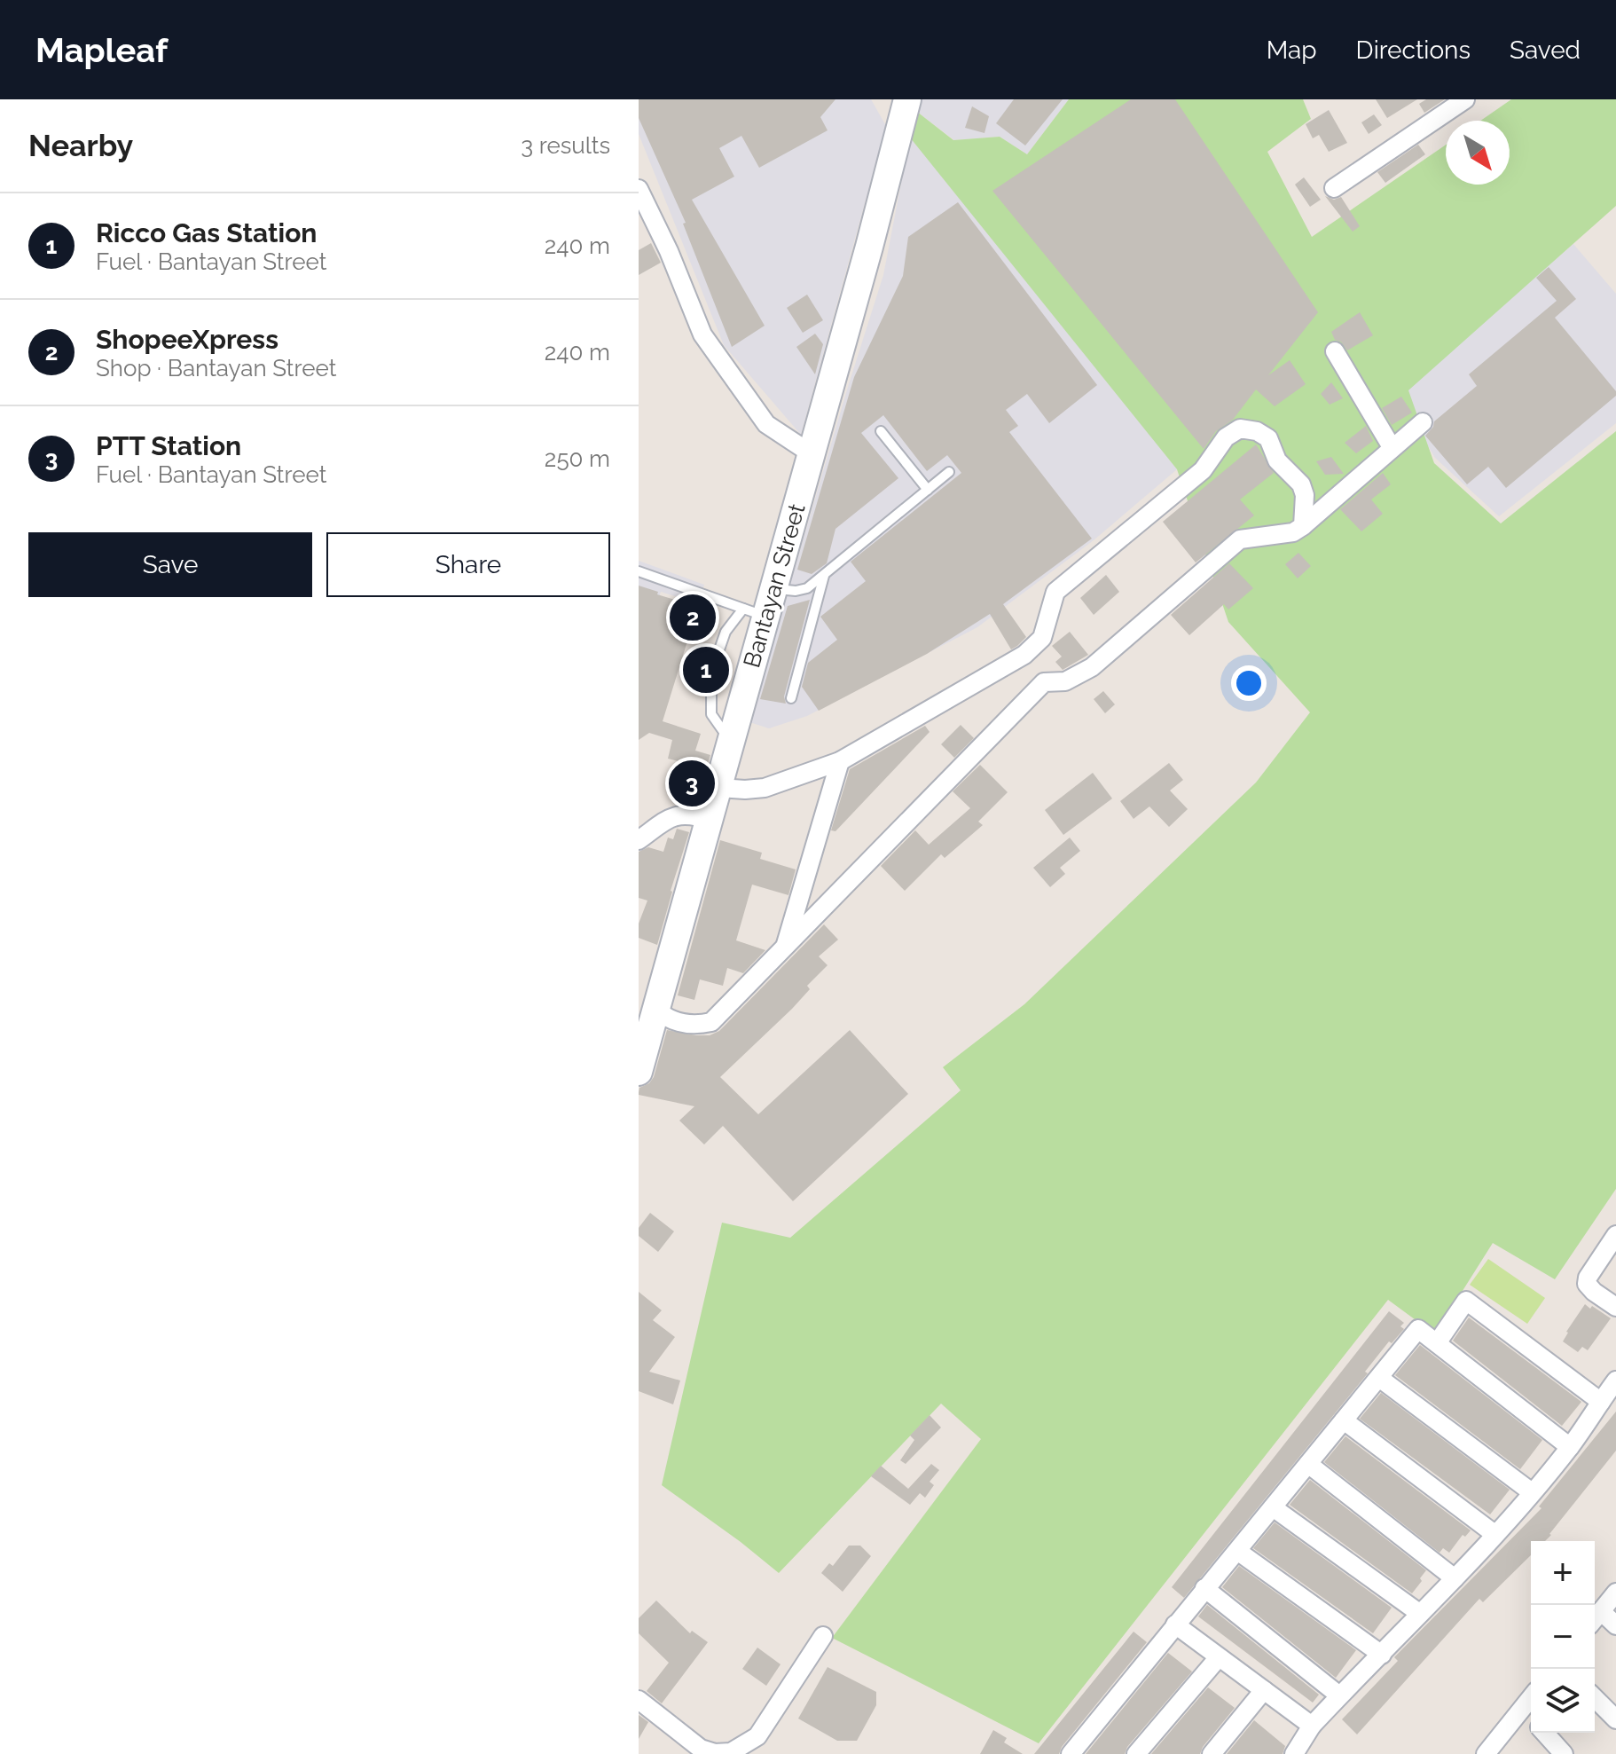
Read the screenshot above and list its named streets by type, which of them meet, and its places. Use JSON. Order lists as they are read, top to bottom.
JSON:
{
  "streets": {
    "main road": ["Bantayan Street"]
  },
  "north": "bottom right",
  "page": {
    "header": "Mapleaf",
    "nav": ["Map", "Directions", "Saved"],
    "heading": ["Nearby", "3 results"],
    "list": [
      {
        "mark": "1",
        "name": "Ricco Gas Station",
        "note": "Fuel · Bantayan Street",
        "value": "240 m"
      },
      {
        "mark": "2",
        "name": "ShopeeXpress",
        "note": "Shop · Bantayan Street",
        "value": "240 m"
      },
      {
        "mark": "3",
        "name": "PTT Station",
        "note": "Fuel · Bantayan Street",
        "value": "250 m"
      }
    ],
    "buttons": ["Save", "Share"],
    "pins": ["2", "1", "3"],
    "map_buttons": ["+", "−"]
  }
}
